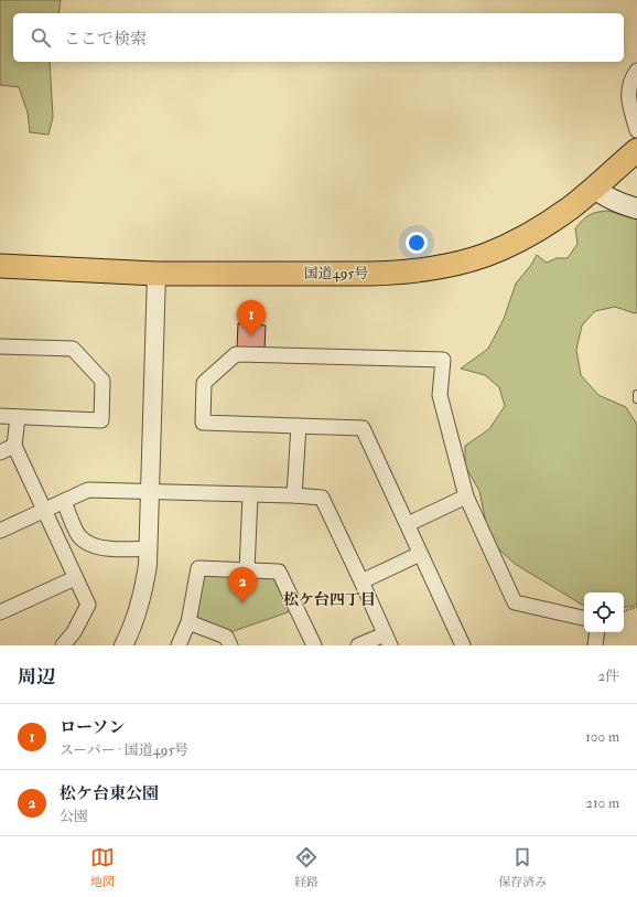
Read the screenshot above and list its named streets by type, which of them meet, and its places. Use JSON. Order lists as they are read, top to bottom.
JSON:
{
  "streets": {
    "highway": ["国道495号"]
  },
  "districts": ["松ケ台四丁目"],
  "page": {
    "search": "ここで検索",
    "pins": ["1", "2"],
    "heading": ["周辺", "2件"],
    "list": [
      {
        "mark": "1",
        "name": "ローソン",
        "note": "スーパー · 国道495号",
        "value": "100 m"
      },
      {
        "mark": "2",
        "name": "松ケ台東公園",
        "note": "公園",
        "value": "210 m"
      }
    ],
    "nav": ["地図", "経路", "保存済み"]
  }
}
